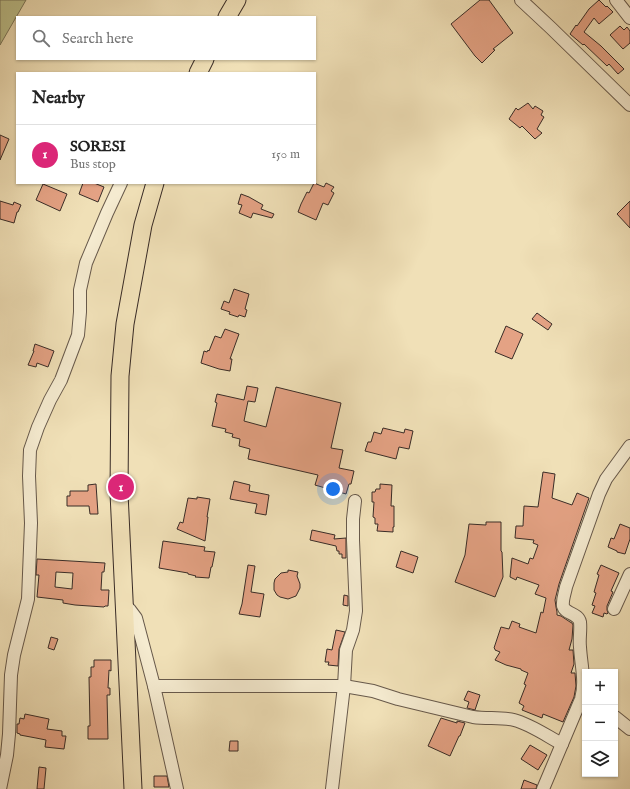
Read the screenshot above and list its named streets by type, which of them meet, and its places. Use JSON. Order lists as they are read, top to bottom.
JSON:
{
  "page": {
    "search": "Search here",
    "heading": "Nearby",
    "list": [
      {
        "mark": "1",
        "name": "SORESI",
        "note": "Bus stop",
        "value": "150 m"
      }
    ],
    "pins": "1",
    "map_buttons": ["+", "−"]
  }
}
